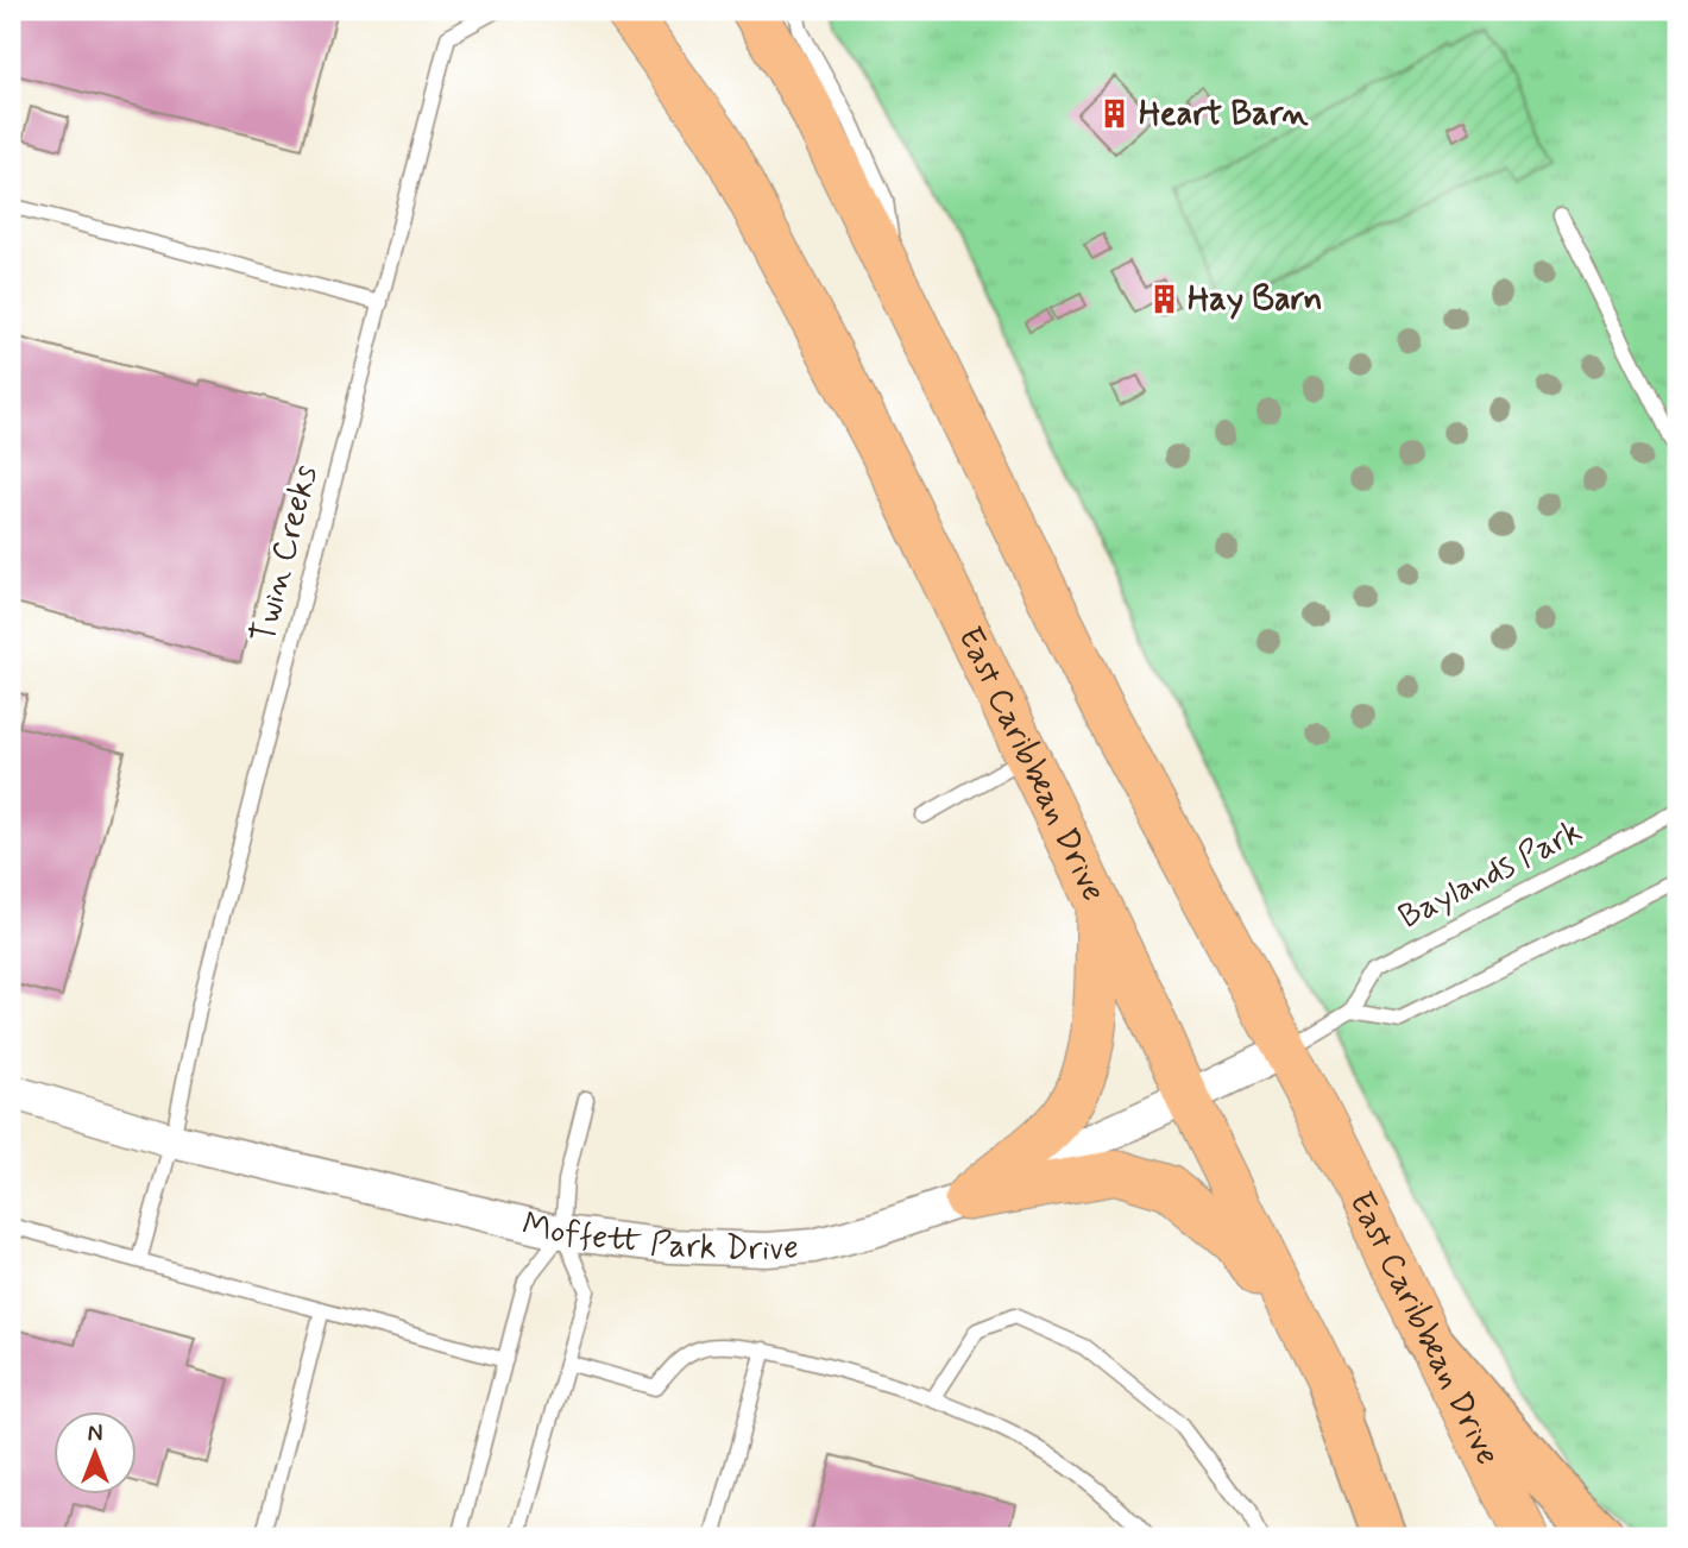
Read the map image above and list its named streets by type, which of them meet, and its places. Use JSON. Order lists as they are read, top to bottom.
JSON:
{
  "streets": {
    "main road": ["East Caribbean Drive"],
    "street": ["Moffett Park Drive"],
    "lane": ["Twin Creeks", "Baylands Park"]
  },
  "crossings": [
    ["Twin Creeks", "Moffett Park Drive"],
    ["East Caribbean Drive", "Baylands Park"],
    ["East Caribbean Drive", "Moffett Park Drive"],
    ["Baylands Park", "Moffett Park Drive"]
  ],
  "places": {
    "building": ["Heart Barn", "Hay Barn"]
  },
  "north": "top"
}
